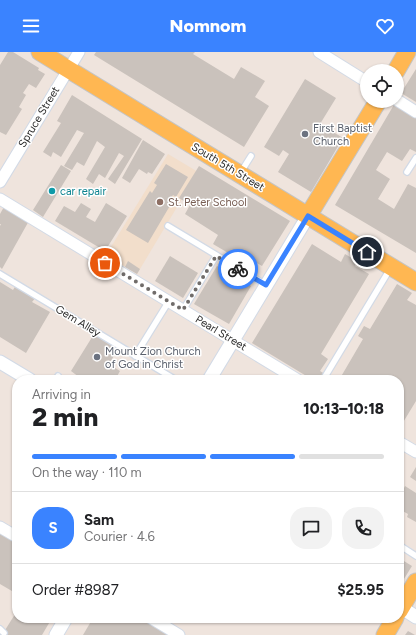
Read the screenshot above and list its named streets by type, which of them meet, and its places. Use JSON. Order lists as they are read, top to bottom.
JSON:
{
  "streets": {
    "main road": ["South 5th Street"],
    "street": ["Spruce Street", "Pearl Street"],
    "lane": ["Gem Alley"]
  },
  "crossings": [
    ["Spruce Street", "South 5th Street"]
  ],
  "places": [
    "First Baptist Church",
    "car repair",
    "St. Peter School",
    "Mount Zion Church of God in Christ"
  ],
  "page": {
    "header": "Nomnom",
    "heading": ["2 min", "Arriving in", "10:13–10:18"],
    "panel": [
      "Sam",
      "Courier · 4.6",
      "Order #8987",
      "$25.95"
    ],
    "bar": "On the way · 110 m",
    "round": "S"
  }
}
